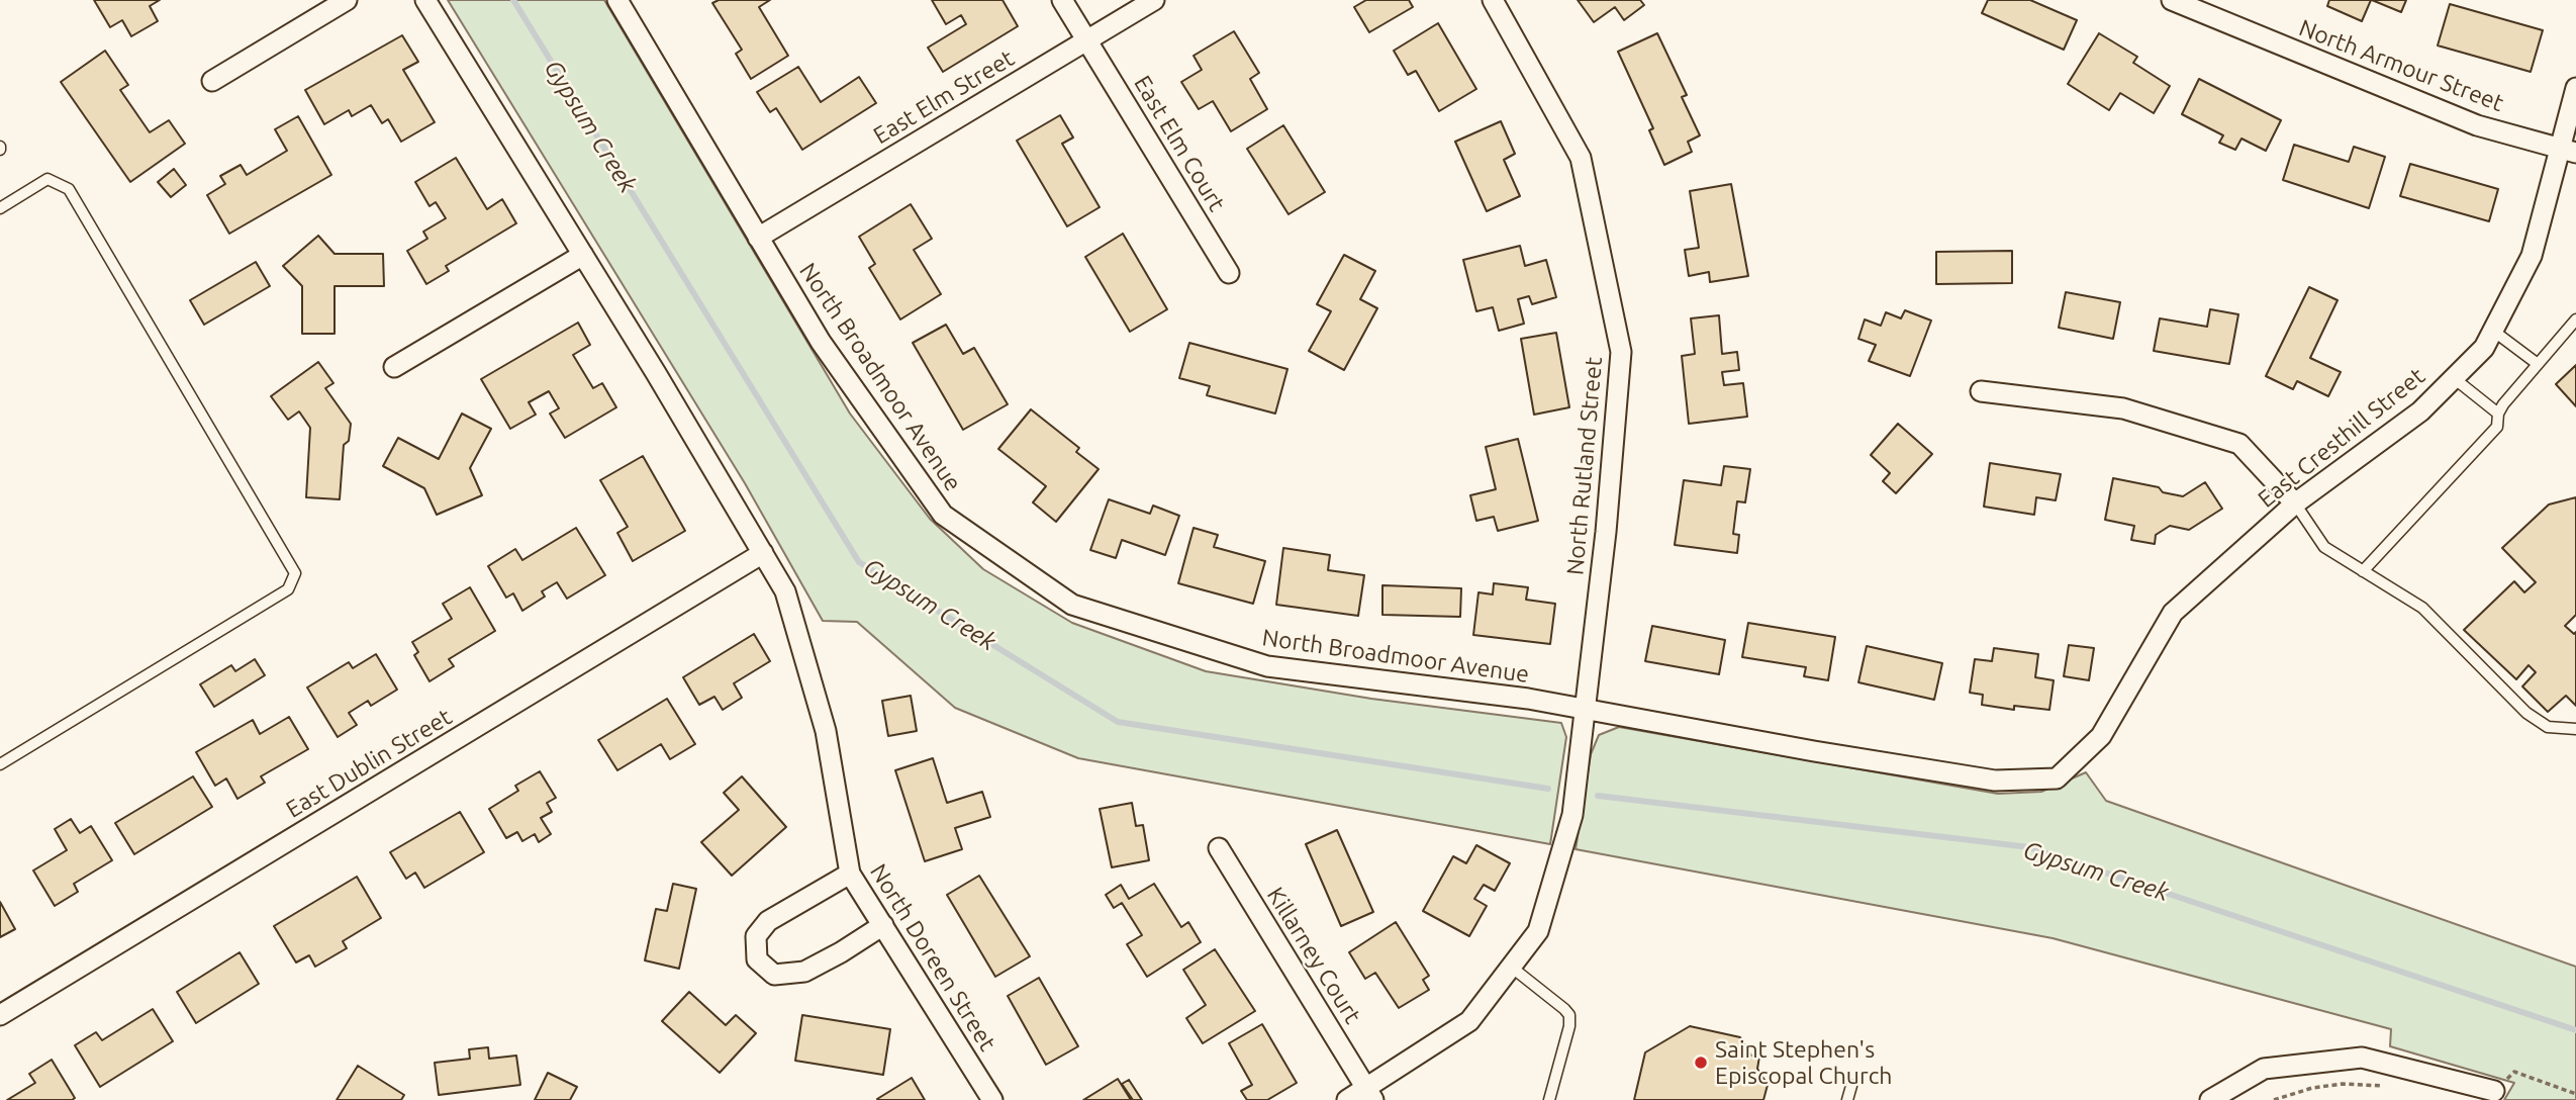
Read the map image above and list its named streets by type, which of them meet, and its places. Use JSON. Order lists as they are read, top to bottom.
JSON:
{
  "streets": {
    "street": [
      "North Armour Street",
      "East Elm Street",
      "East Elm Court",
      "North Broadmoor Avenue",
      "East Cresthill Street",
      "North Rutland Street",
      "East Dublin Street",
      "Killarney Court",
      "North Doreen Street"
    ]
  },
  "crossings": [
    ["North Armour Street", "East Cresthill Street"],
    ["East Elm Street", "East Elm Court"],
    ["East Elm Street", "North Broadmoor Avenue"],
    ["North Broadmoor Avenue", "East Cresthill Street"],
    ["North Broadmoor Avenue", "North Rutland Street"],
    ["North Rutland Street", "Killarney Court"],
    ["East Dublin Street", "North Doreen Street"]
  ],
  "water": ["Gypsum Creek"],
  "places": ["Saint Stephen's Episcopal Church"]
}
